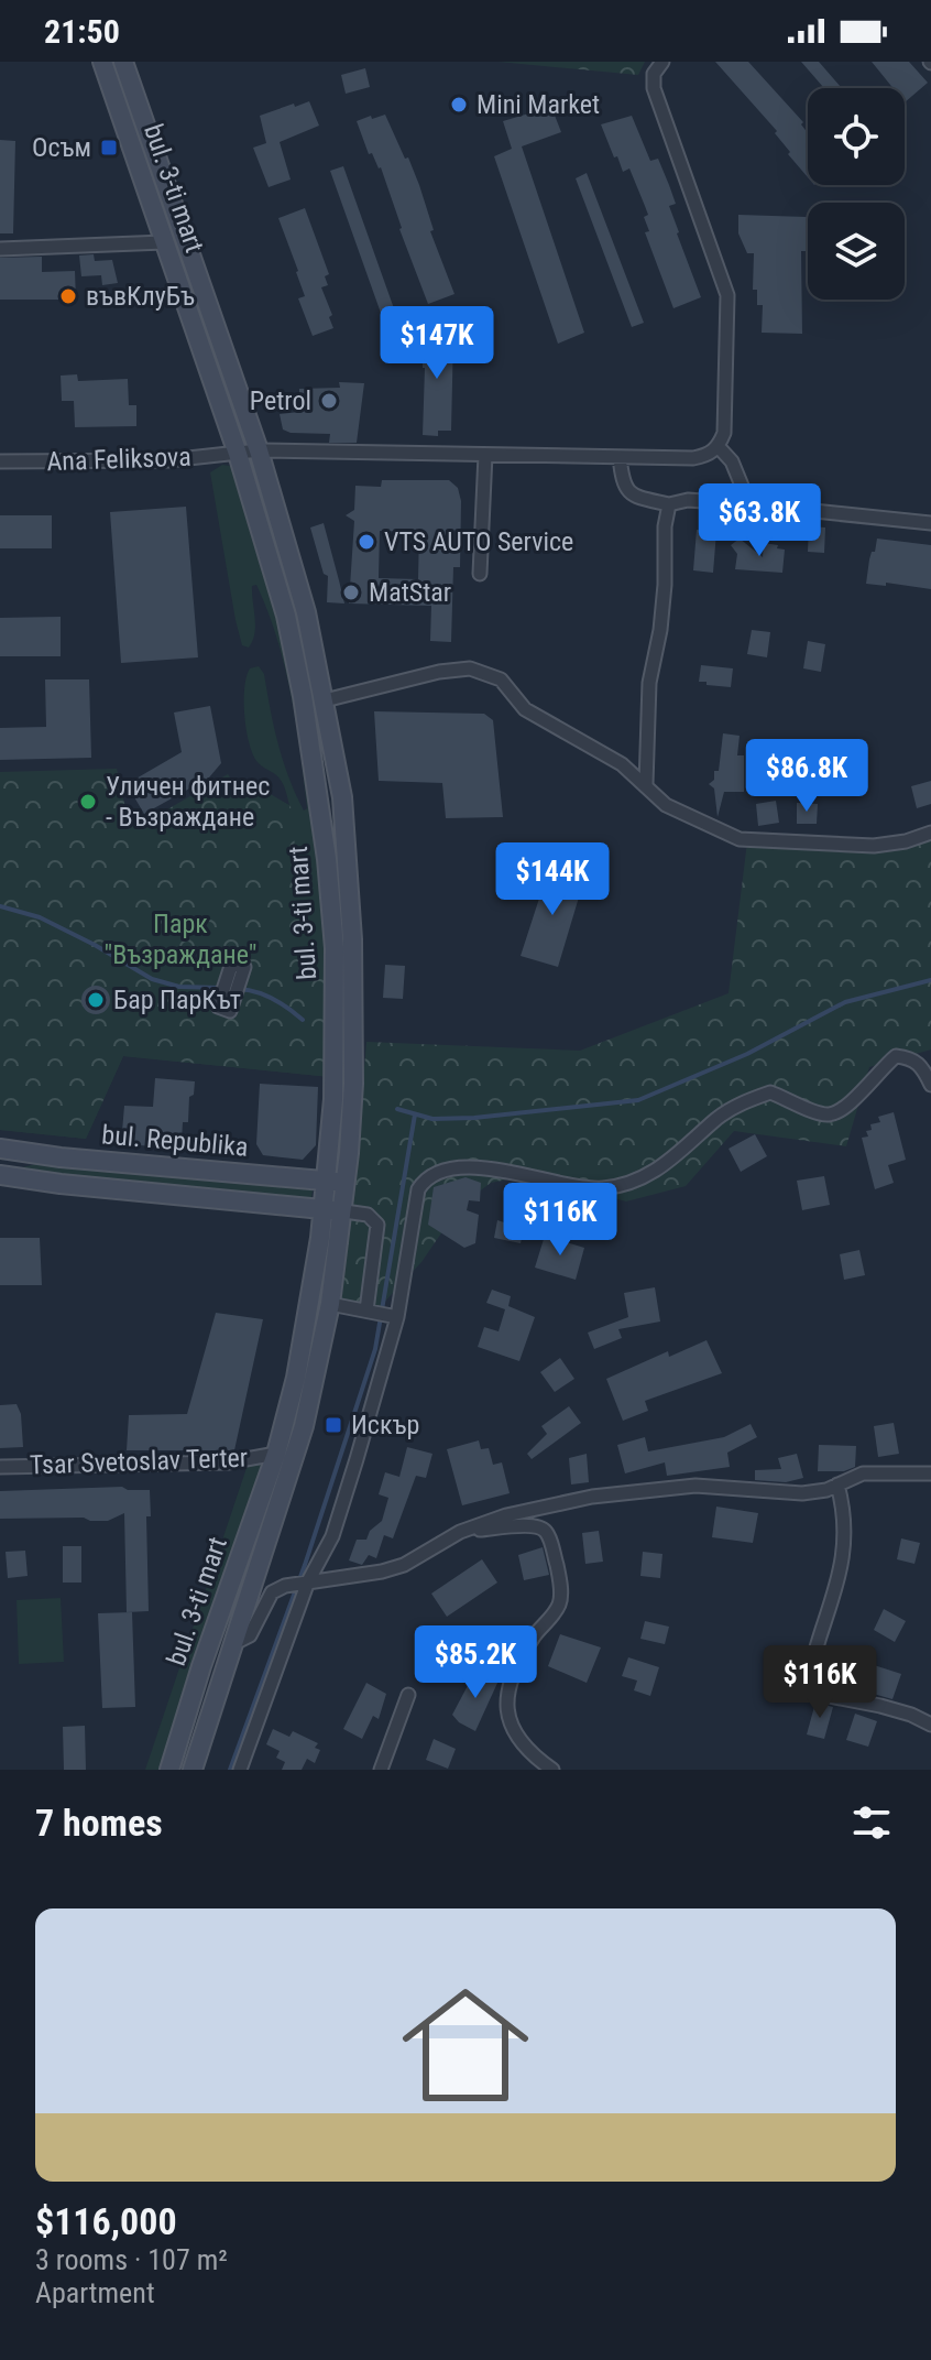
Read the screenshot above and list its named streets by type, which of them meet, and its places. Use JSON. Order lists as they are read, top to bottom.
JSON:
{
  "streets": {
    "street": [
      "bul. 3-ti mart",
      "Ana Feliksova",
      "bul. Republika",
      "Tsar Svetoslav Terter"
    ]
  },
  "crossings": [
    ["bul. 3-ti mart", "Ana Feliksova"],
    ["bul. 3-ti mart", "bul. Republika"],
    ["bul. 3-ti mart", "Tsar Svetoslav Terter"]
  ],
  "parks": ["Парк \"Възраждане\""],
  "places": {
    "other": [
      "Mini Market",
      "въвКлуБъ",
      "Petrol",
      "VTS AUTO Service",
      "MatStar",
      "Уличен фитнес - Възраждане",
      "Бар ПарКът"
    ],
    "transit": ["Осъм", "Искър"]
  },
  "page": {
    "status": "21:50",
    "price": [
      "$147K",
      "$63.8K",
      "$86.8K",
      "$144K",
      "$116K",
      "$85.2K",
      "$116K"
    ],
    "heading": "7 homes",
    "list": [
      {
        "name": "$116,000",
        "note": "3 rooms · 107 m² · Apartment"
      }
    ]
  }
}
